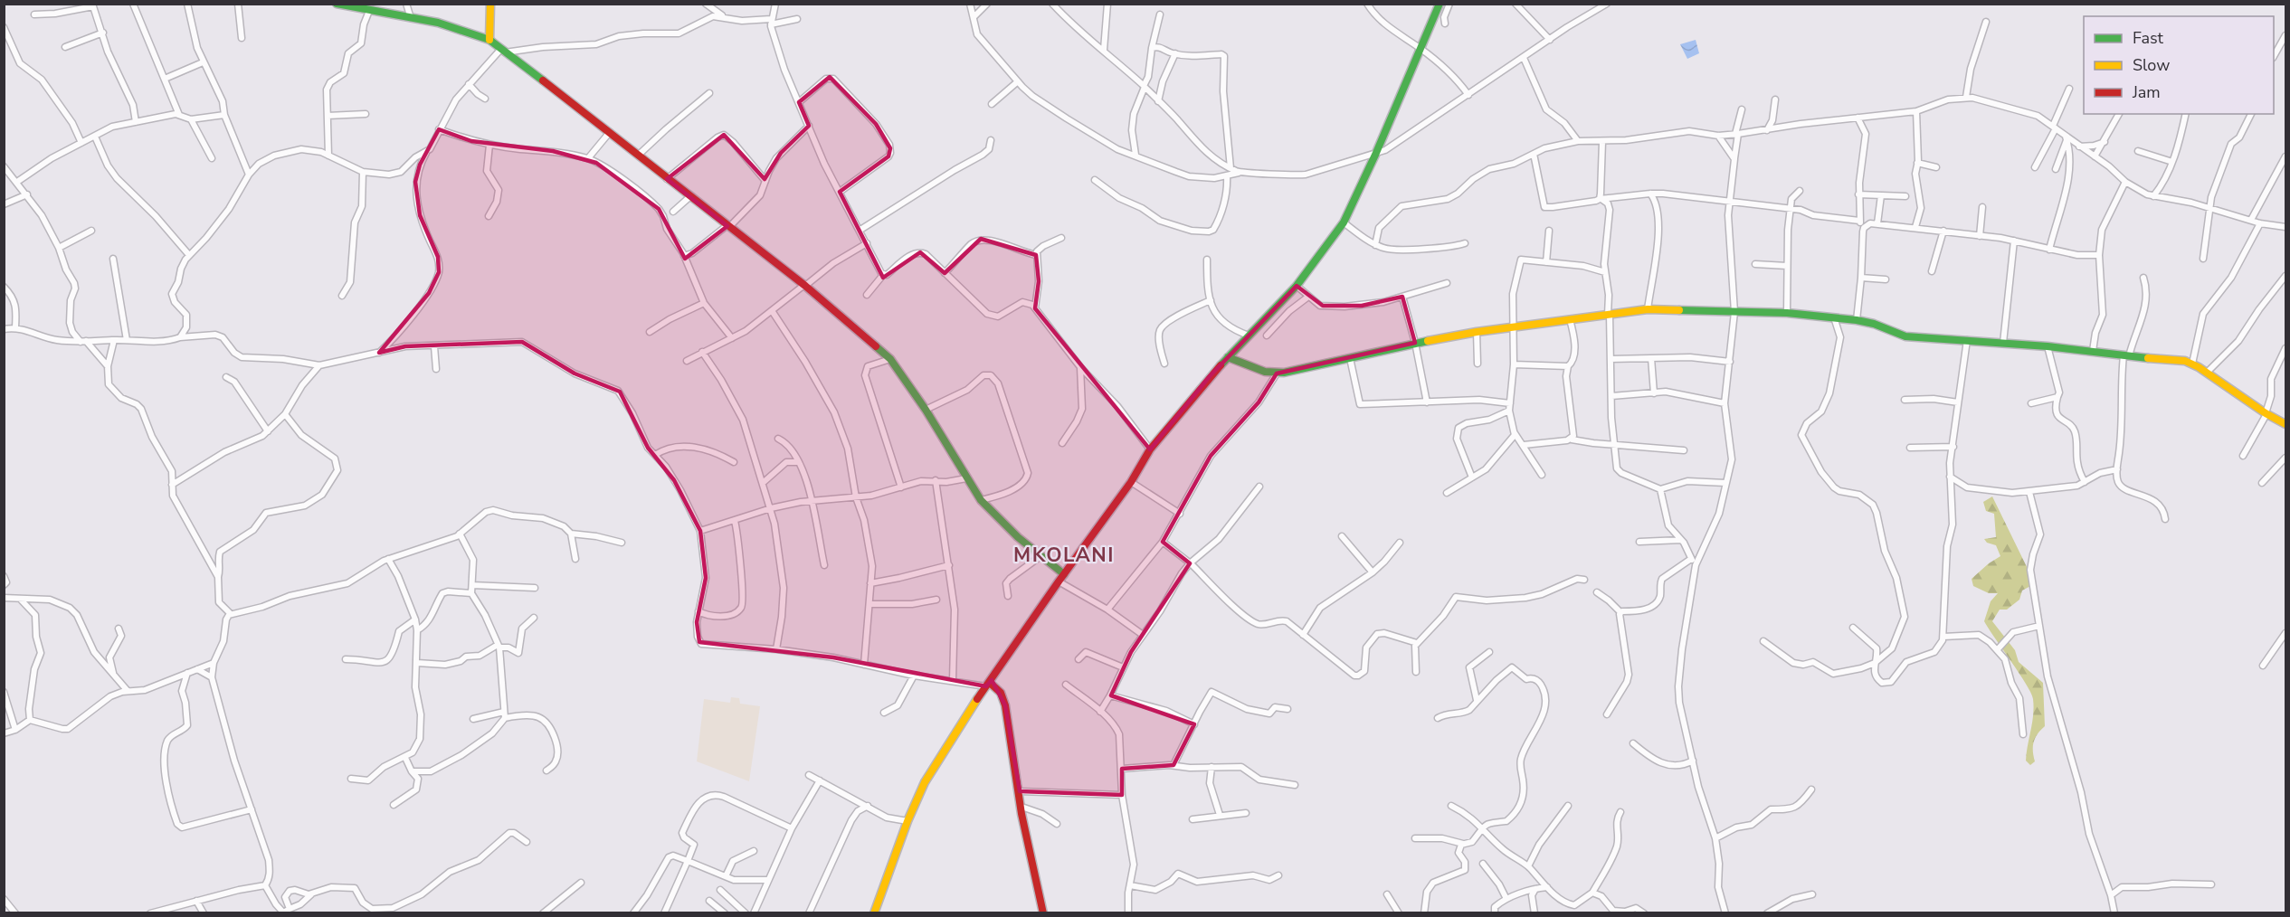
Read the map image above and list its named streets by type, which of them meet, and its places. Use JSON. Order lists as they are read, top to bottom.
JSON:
{
  "districts": ["MKOLANI"],
  "legend": ["Fast", "Slow", "Jam"]
}
